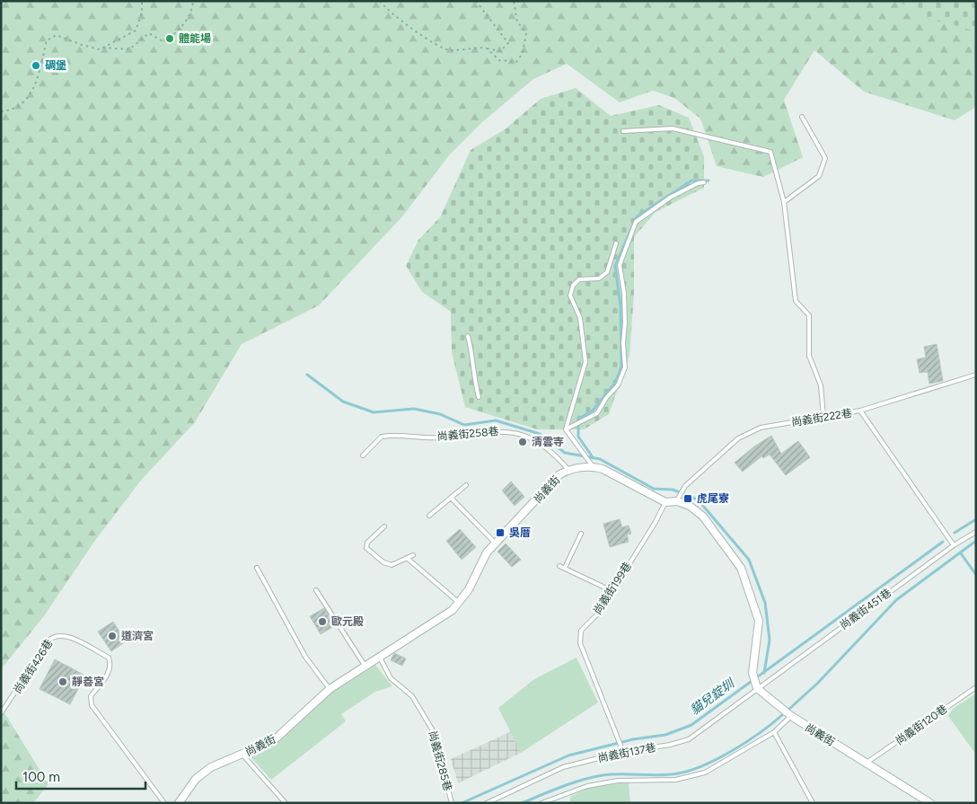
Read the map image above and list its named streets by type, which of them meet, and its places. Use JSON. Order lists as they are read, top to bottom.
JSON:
{
  "streets": {
    "street": ["尚義街"],
    "lane": [
      "尚義街222巷",
      "尚義街258巷",
      "尚義街199巷",
      "尚義街451巷",
      "尚義街426巷",
      "尚義街120巷",
      "尚義街137巷",
      "尚義街285巷"
    ]
  },
  "crossings": [
    ["尚義街258巷", "尚義街"],
    ["尚義街", "尚義街451巷"],
    ["尚義街", "尚義街120巷"],
    ["尚義街", "尚義街137巷"],
    ["尚義街", "尚義街285巷"],
    ["尚義街199巷", "尚義街137巷"],
    ["尚義街451巷", "尚義街137巷"]
  ],
  "water": ["貓兒錠圳"],
  "places": {
    "other": [
      "體能場",
      "碉堡",
      "清雲寺",
      "歐元殿",
      "道濟宮",
      "靜善宮"
    ],
    "transit": ["虎尾寮", "吳厝"]
  },
  "scale_bar": "100 m"
}
